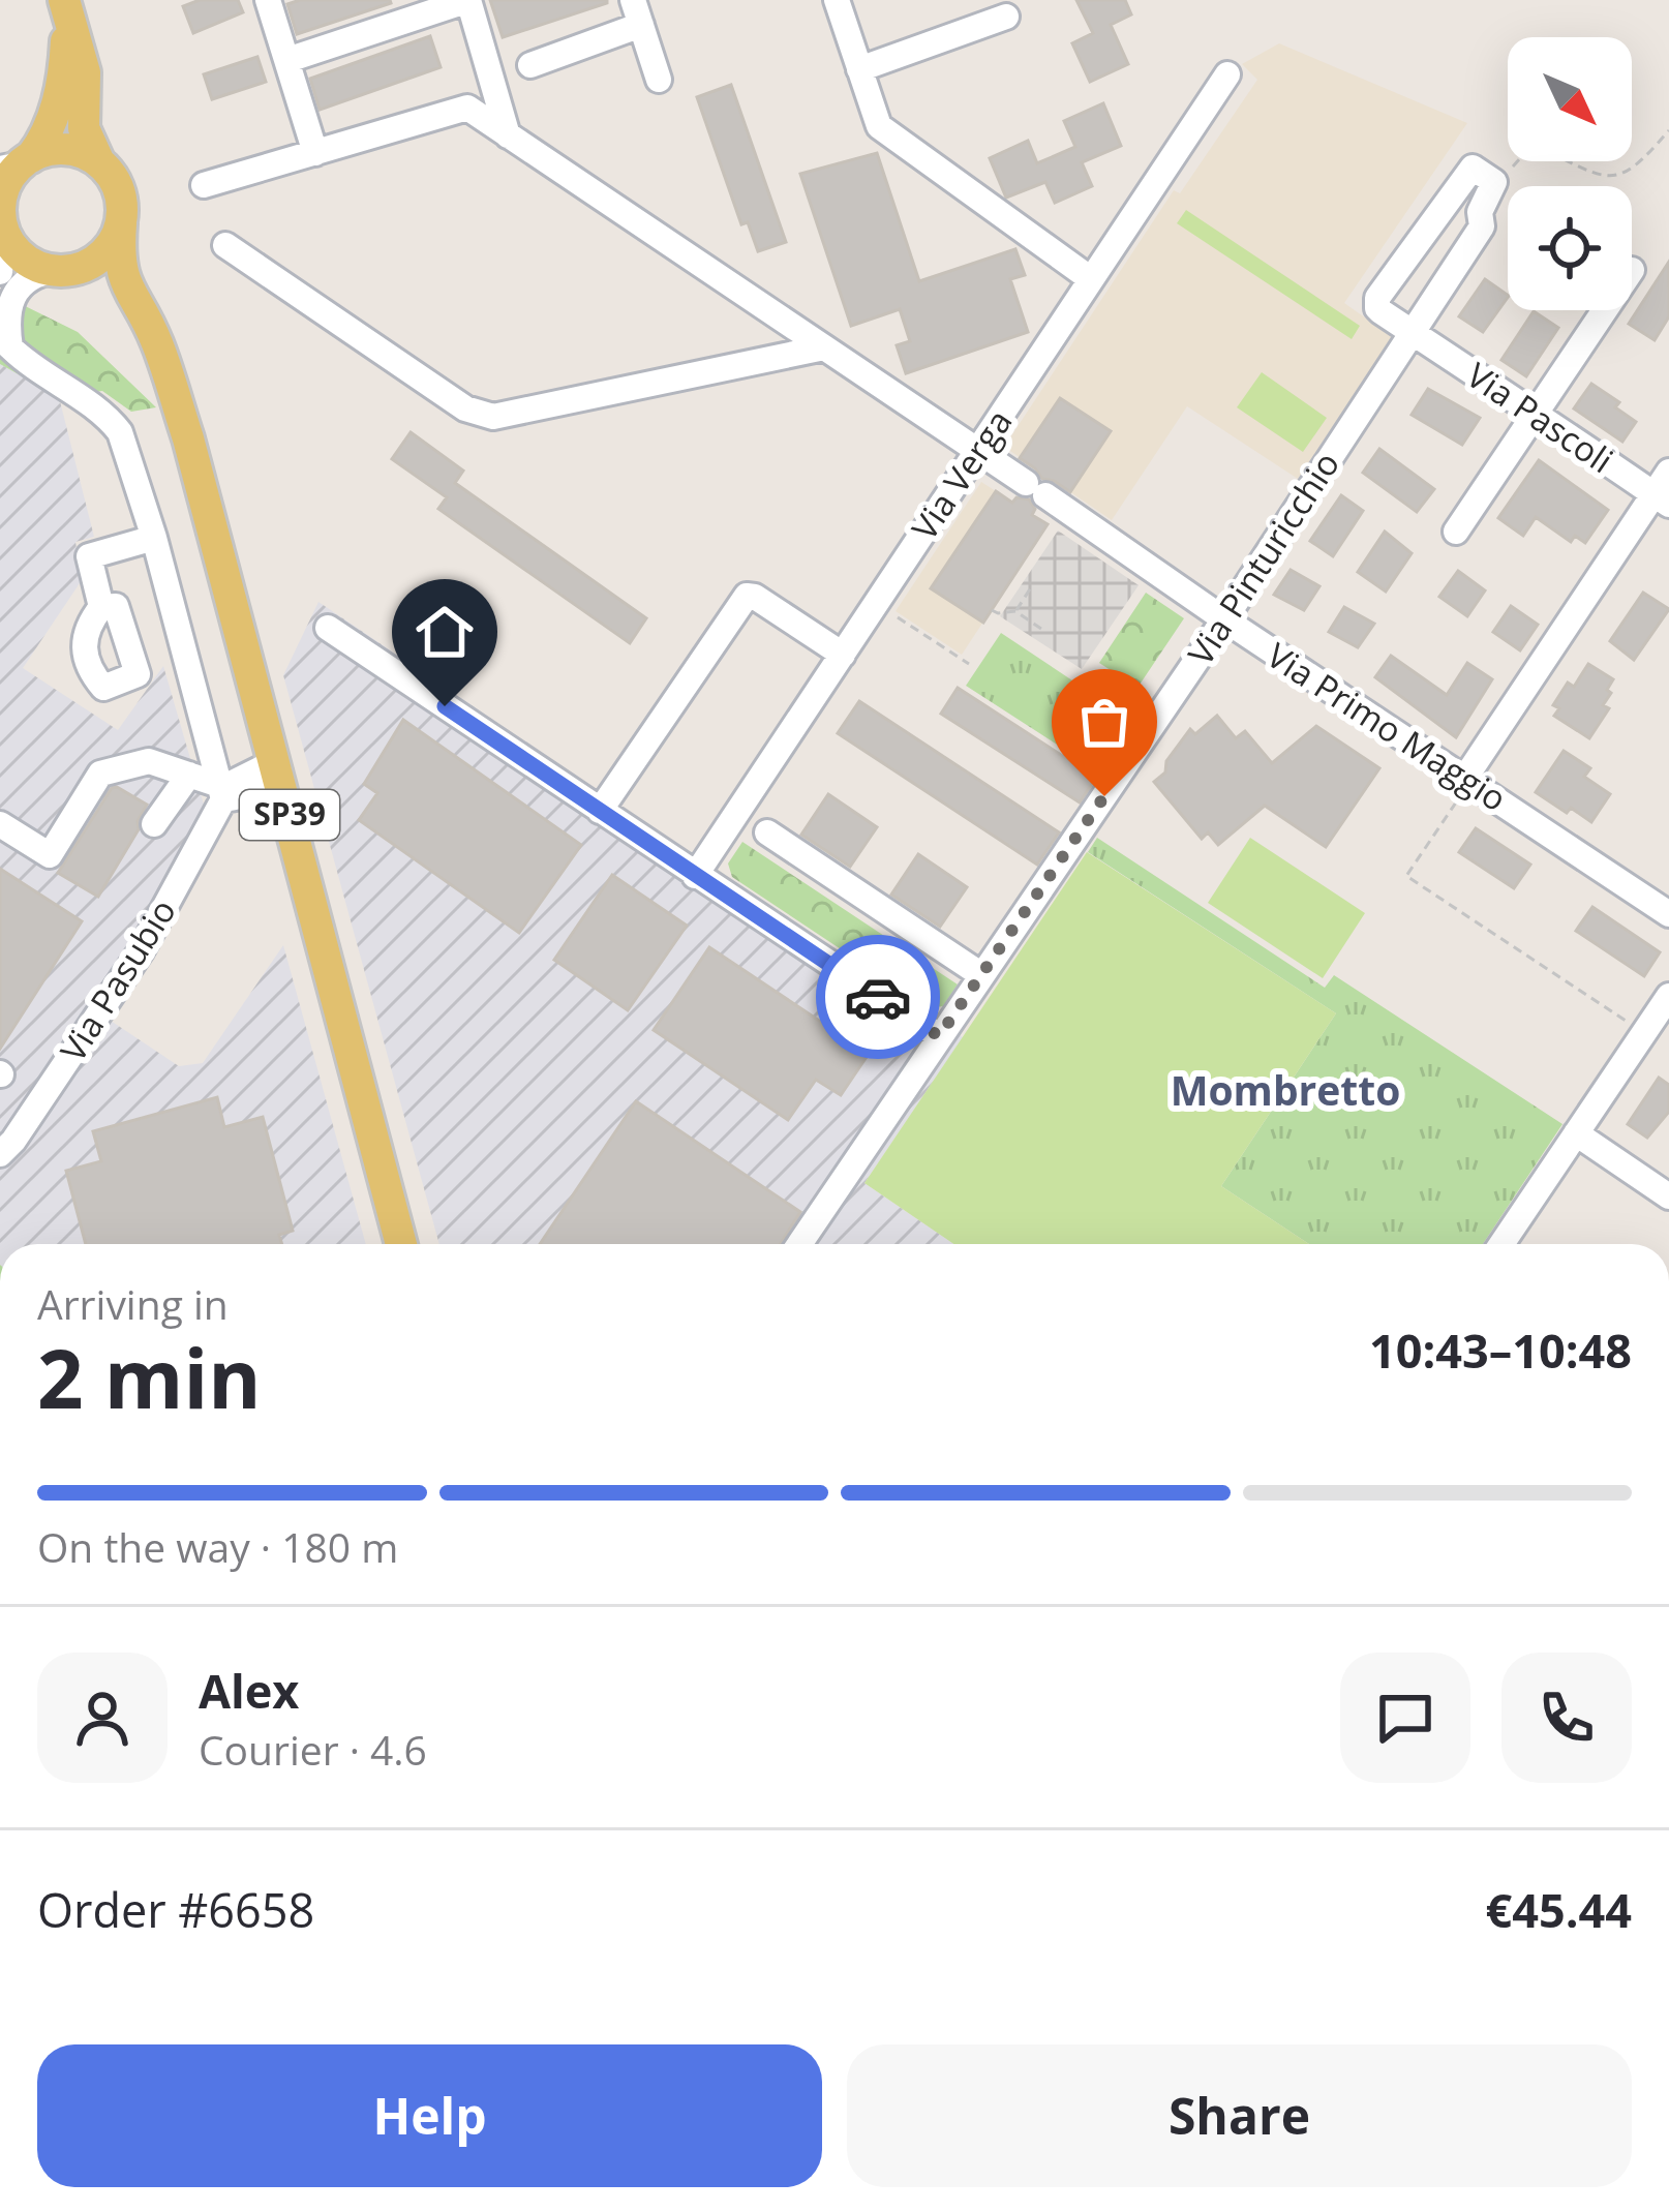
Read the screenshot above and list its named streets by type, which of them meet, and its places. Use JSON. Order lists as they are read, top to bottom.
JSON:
{
  "streets": {
    "main road": ["SP39"],
    "street": [
      "Via Pascoli",
      "Via Verga",
      "Via Pinturicchio",
      "Via Primo Maggio",
      "Via Pasubio"
    ]
  },
  "crossings": [
    ["Via Pascoli", "Via Pinturicchio"],
    ["Via Verga", "Via Primo Maggio"],
    ["Via Pinturicchio", "Via Primo Maggio"]
  ],
  "districts": ["Mombretto"],
  "north": "bottom right",
  "page": {
    "heading": ["2 min", "Arriving in", "10:43–10:48"],
    "panel": [
      "Alex",
      "Courier · 4.6",
      "Order #6658",
      "€45.44"
    ],
    "bar": "On the way · 180 m",
    "buttons": ["Help", "Share"]
  }
}
